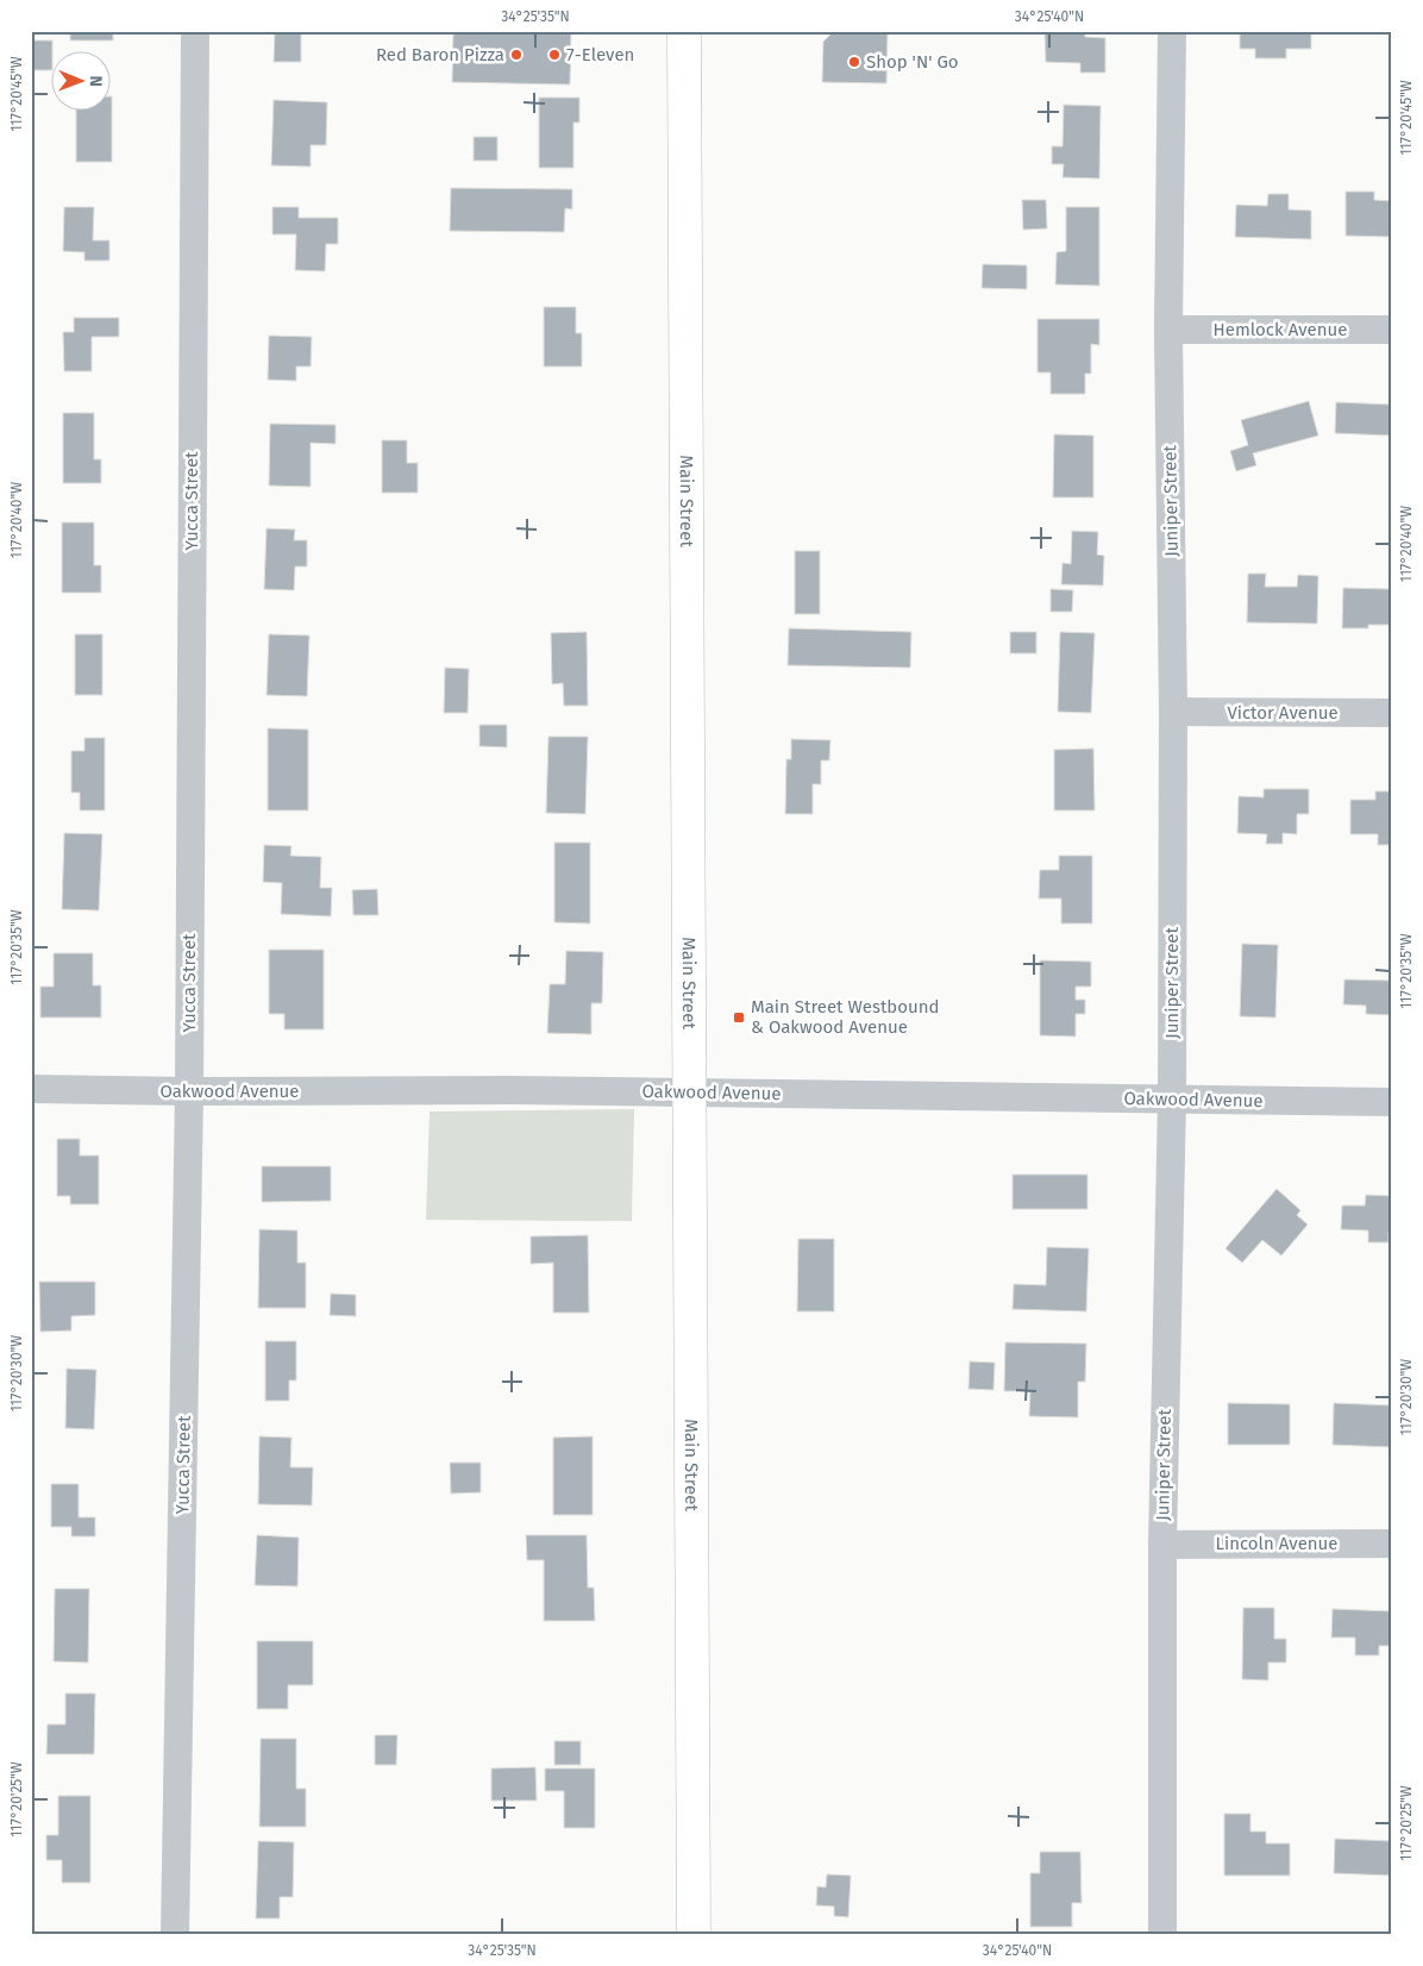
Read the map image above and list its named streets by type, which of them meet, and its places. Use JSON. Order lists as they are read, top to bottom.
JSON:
{
  "streets": {
    "main road": ["Main Street"],
    "street": [
      "Hemlock Avenue",
      "Yucca Street",
      "Juniper Street",
      "Victor Avenue",
      "Oakwood Avenue",
      "Lincoln Avenue"
    ]
  },
  "crossings": [
    ["Hemlock Avenue", "Juniper Street"],
    ["Yucca Street", "Oakwood Avenue"],
    ["Main Street", "Oakwood Avenue"],
    ["Juniper Street", "Victor Avenue"],
    ["Juniper Street", "Oakwood Avenue"],
    ["Juniper Street", "Lincoln Avenue"]
  ],
  "places": {
    "other": ["Red Baron Pizza", "7-Eleven", "Shop 'N' Go"],
    "transit": ["Main Street Westbound & Oakwood Avenue"]
  },
  "north": "right",
  "coordinates": [
    "34°25'35\"N",
    "34°25'40\"N",
    "117°20'45\"W",
    "117°20'40\"W",
    "117°20'35\"W",
    "117°20'30\"W",
    "117°20'25\"W"
  ]
}
